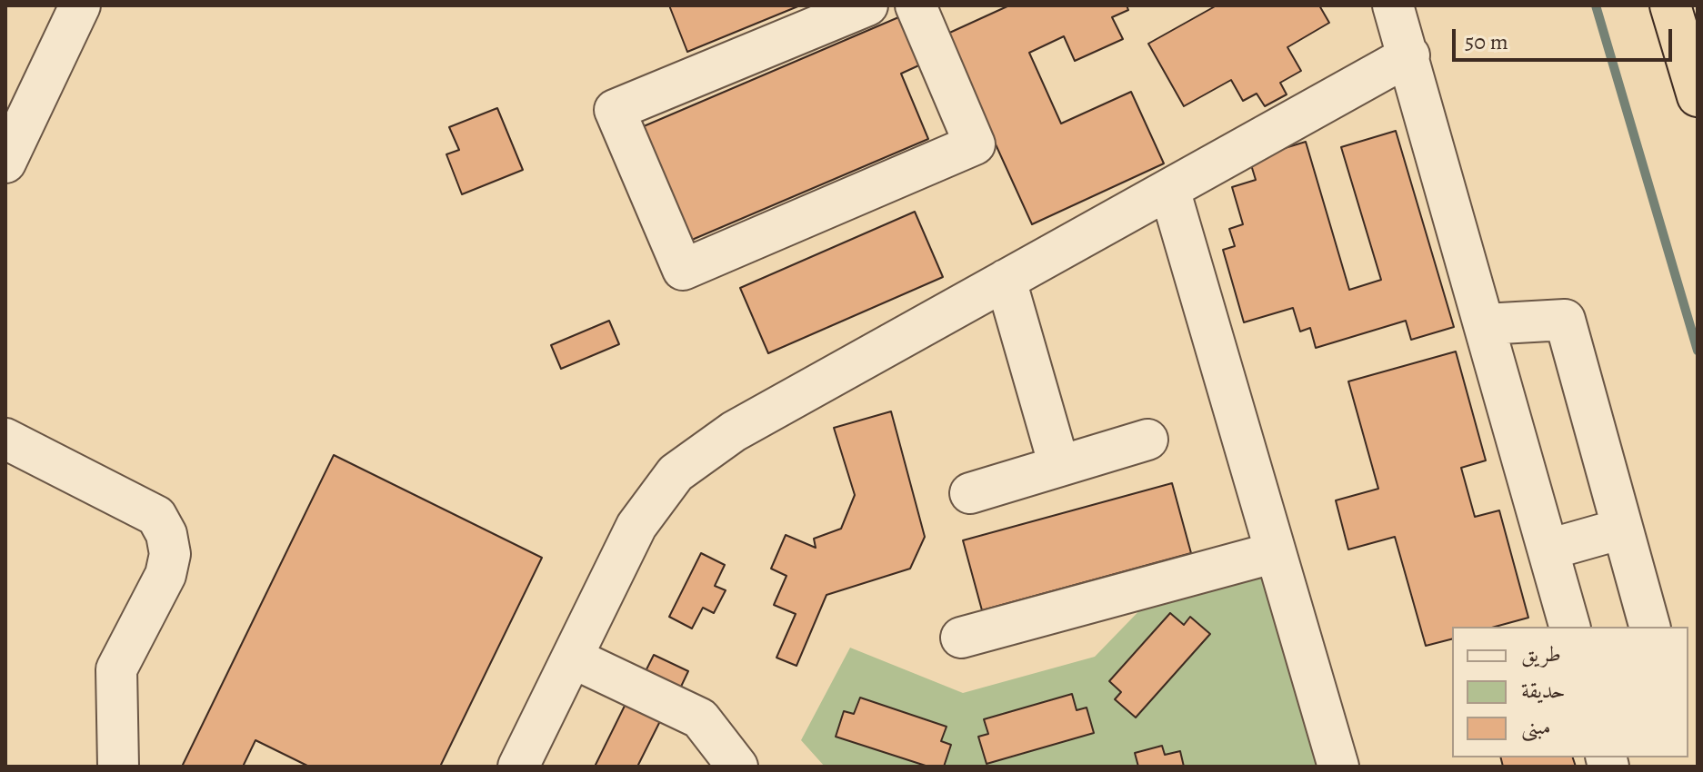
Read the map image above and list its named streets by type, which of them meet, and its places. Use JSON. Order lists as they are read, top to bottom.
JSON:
{
  "legend": ["طريق", "حديقة", "مبنى"],
  "scale_bar": "50 m"
}
